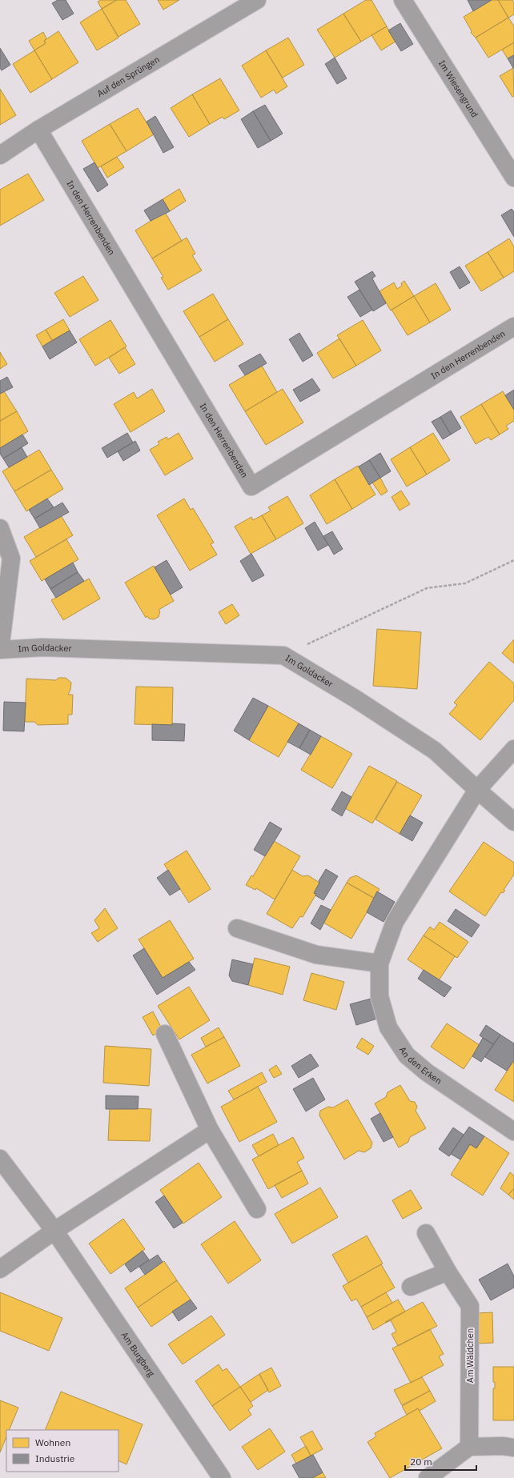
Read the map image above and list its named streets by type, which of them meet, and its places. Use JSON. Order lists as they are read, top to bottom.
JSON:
{
  "streets": {
    "street": [
      "Auf den Sprüngen",
      "Im Wiesengrund",
      "In den Herrenbenden",
      "Im Goldacker",
      "An den Erken",
      "Am Burgberg",
      "Am Wäldchen"
    ]
  },
  "crossings": [
    ["Auf den Sprüngen", "In den Herrenbenden"],
    ["Im Goldacker", "An den Erken"]
  ],
  "legend": ["Wohnen", "Industrie"],
  "scale_bar": "20 m"
}
